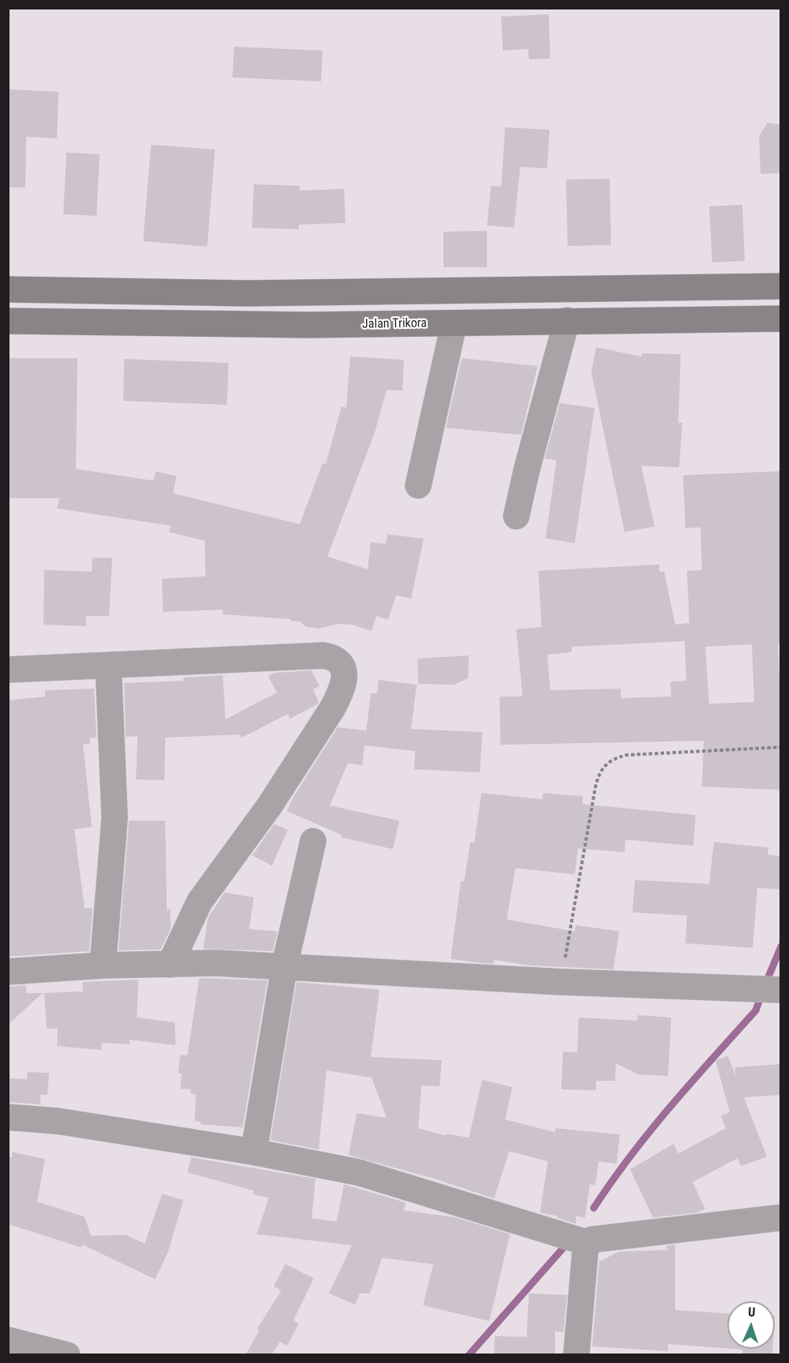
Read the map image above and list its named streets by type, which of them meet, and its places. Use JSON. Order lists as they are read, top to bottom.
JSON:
{
  "streets": {
    "main road": ["Jalan Trikora"]
  },
  "north": "top"
}
